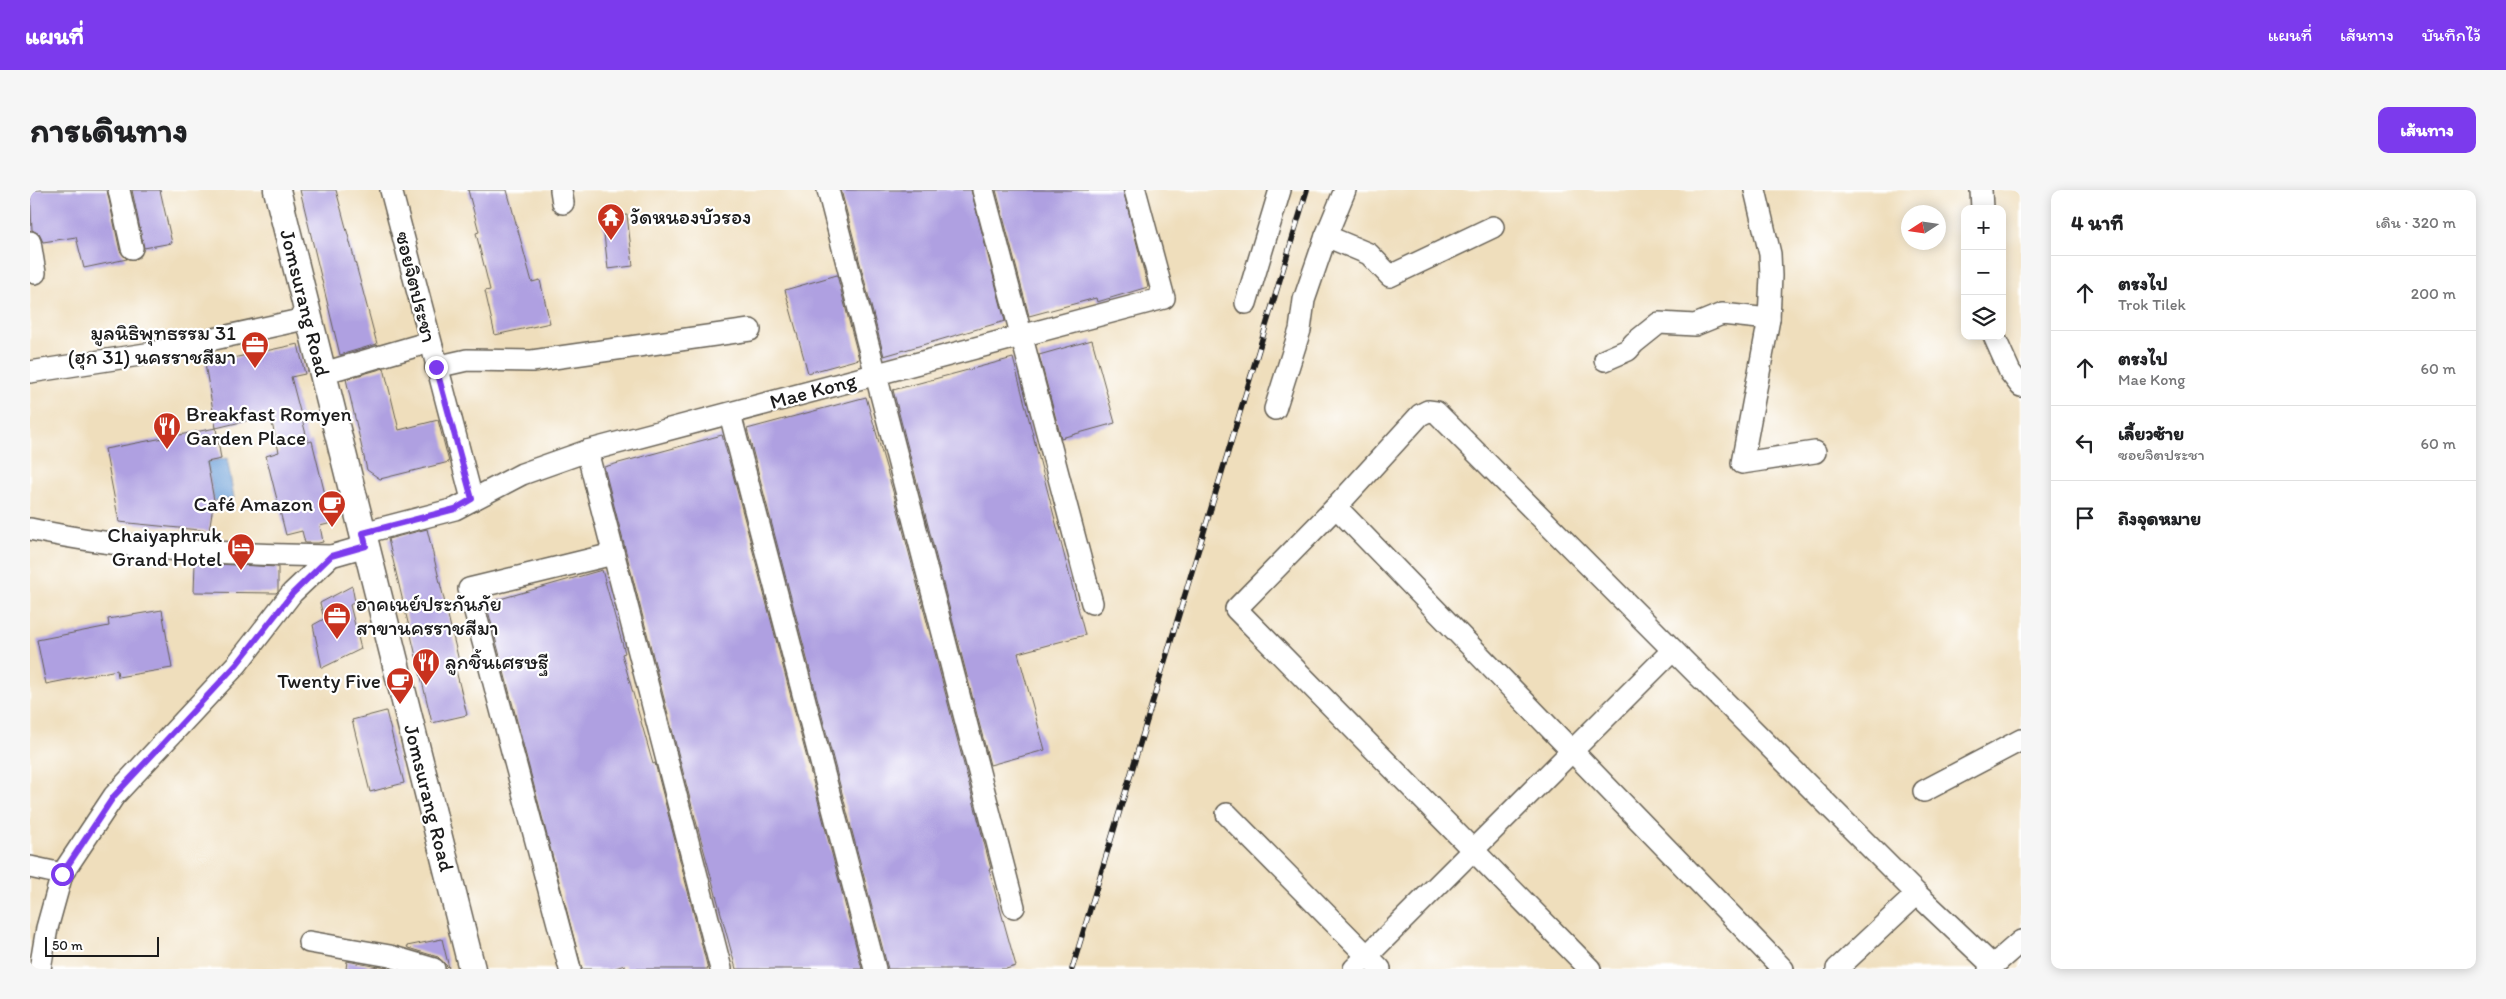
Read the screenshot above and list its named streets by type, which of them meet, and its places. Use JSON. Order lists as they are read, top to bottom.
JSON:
{
  "streets": {
    "main road": ["Jomsurang Road"],
    "street": ["ซอยจิตประชา", "Mae Kong"]
  },
  "crossings": [
    ["ซอยจิตประชา", "Mae Kong"],
    ["Jomsurang Road", "Mae Kong"]
  ],
  "places": {
    "temple": ["วัดหนองบัวรอง"],
    "office": ["มูลนิธิพุทธรรม 31 (ฮุก 31) นครราชสีมา", "อาคเนย์ประกันภัย สาขานครราชสีมา"],
    "restaurant": ["Breakfast Romyen Garden Place", "ลูกชิ้นเศรษฐี"],
    "cafe": ["Café Amazon", "Twenty Five"],
    "hotel": ["Chaiyaphruk Grand Hotel"]
  },
  "scale_bar": "50 m",
  "north": "left",
  "page": {
    "header": "แผนที่",
    "nav": ["แผนที่", "เส้นทาง", "บันทึกไว้"],
    "buttons": "เส้นทาง",
    "title": "การเดินทาง",
    "heading": ["4 นาที", "เดิน · 320 m"],
    "map_buttons": ["+", "−"],
    "list": [
      ["ตรงไป", "Trok Tilek", "200 m"],
      ["ตรงไป", "Mae Kong", "60 m"],
      ["เลี้ยวซ้าย", "ซอยจิตประชา", "60 m"],
      "ถึงจุดหมาย"
    ],
    "scale": "50 m"
  }
}
